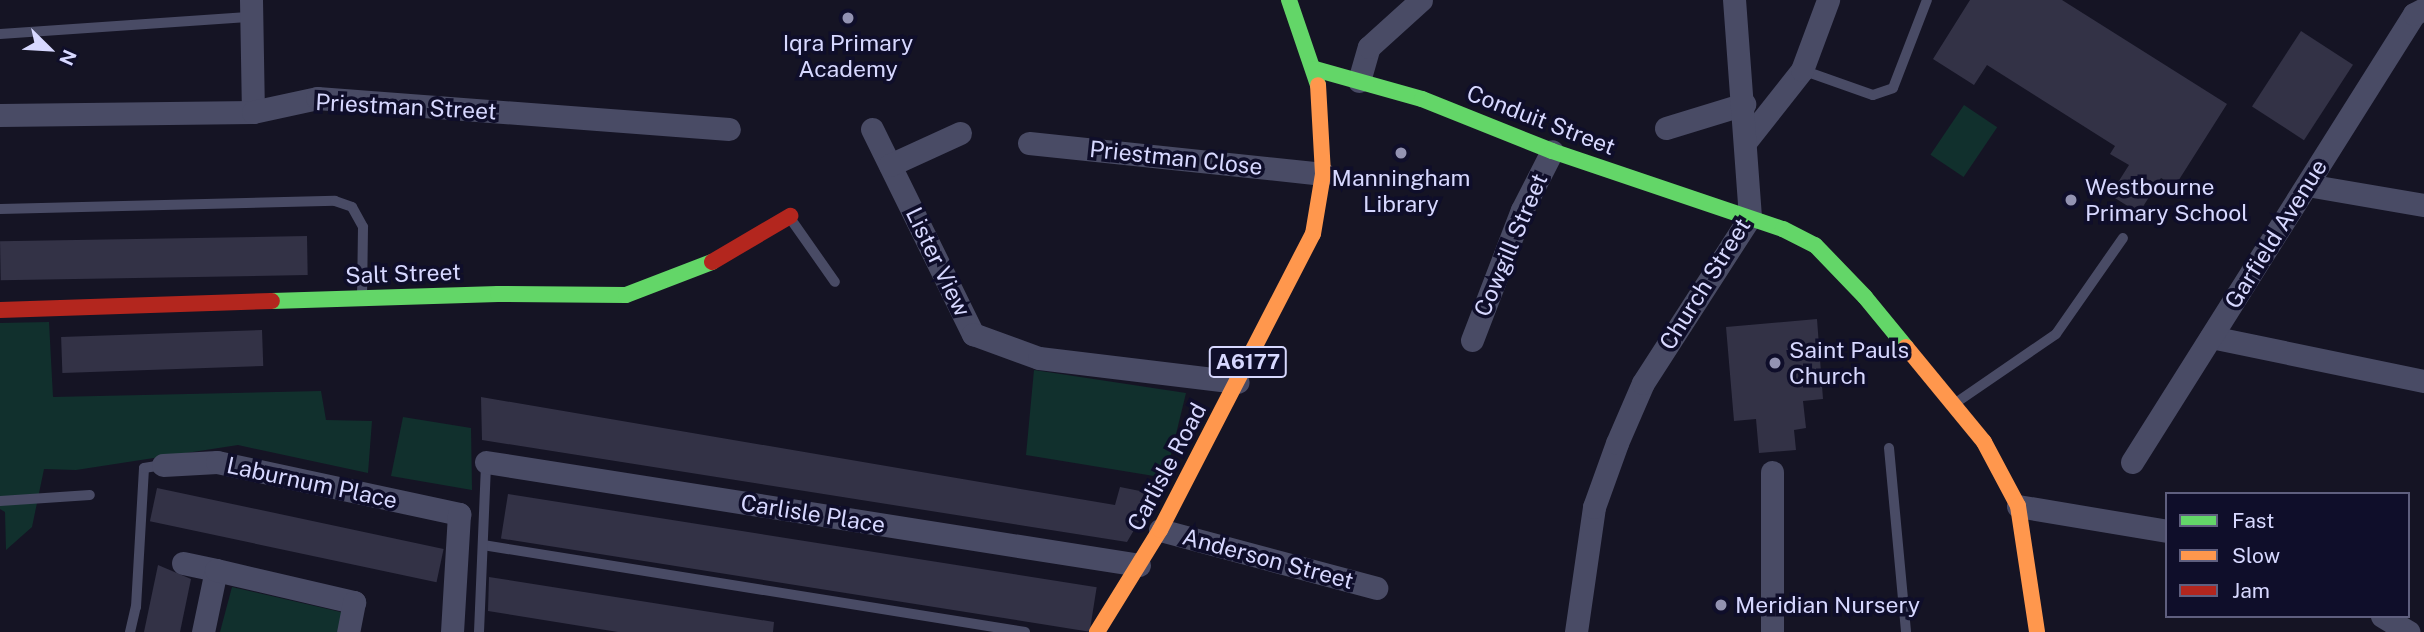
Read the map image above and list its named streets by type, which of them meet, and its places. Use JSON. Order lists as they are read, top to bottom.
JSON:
{
  "streets": {
    "street": [
      "Priestman Street",
      "Conduit Street",
      "Priestman Close",
      "Garfield Avenue",
      "Cowgill Street",
      "Lister View",
      "Salt Street",
      "Church Street",
      "A6177",
      "Carlisle Road",
      "Laburnum Place",
      "Carlisle Place",
      "Anderson Street"
    ]
  },
  "crossings": [
    ["Conduit Street", "Cowgill Street"],
    ["Conduit Street", "Church Street"],
    ["Conduit Street", "Carlisle Road"],
    ["Priestman Close", "Carlisle Road"],
    ["Lister View", "Carlisle Road"],
    ["Carlisle Road", "Carlisle Place"],
    ["Carlisle Road", "Anderson Street"]
  ],
  "places": [
    "Iqra Primary Academy",
    "Manningham Library",
    "Westbourne Primary School",
    "Saint Pauls Church",
    "Meridian Nursery"
  ],
  "legend": ["Fast", "Slow", "Jam"],
  "north": "bottom right"
}
